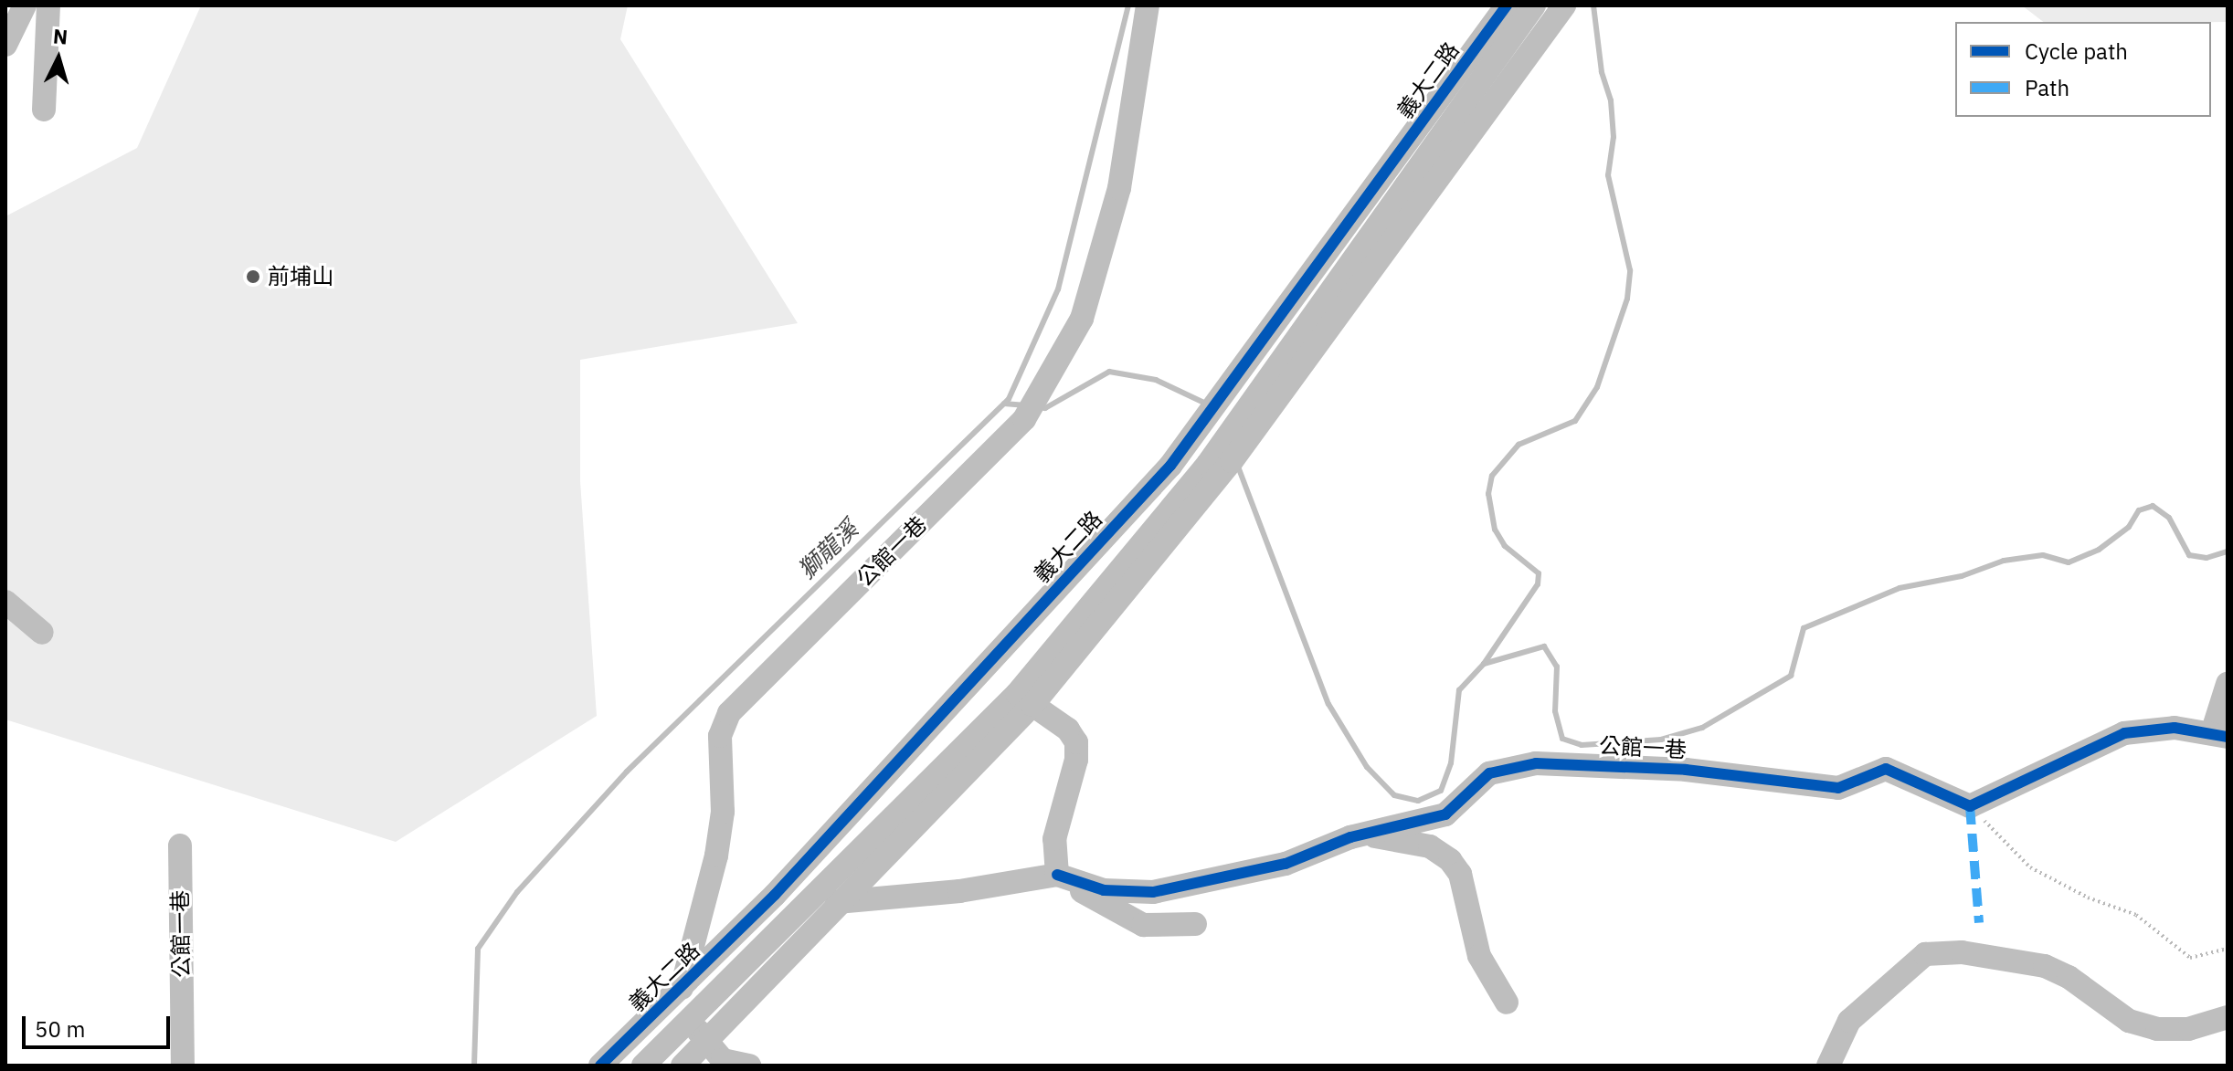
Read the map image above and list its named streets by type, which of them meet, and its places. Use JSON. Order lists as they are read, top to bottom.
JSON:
{
  "streets": {
    "street": ["義大二路", "公館一巷"]
  },
  "crossings": [
    ["義大二路", "公館一巷"]
  ],
  "water": ["獅龍溪"],
  "places": ["前埔山"],
  "legend": ["Cycle path", "Path"],
  "scale_bar": "50 m",
  "north": "top"
}
